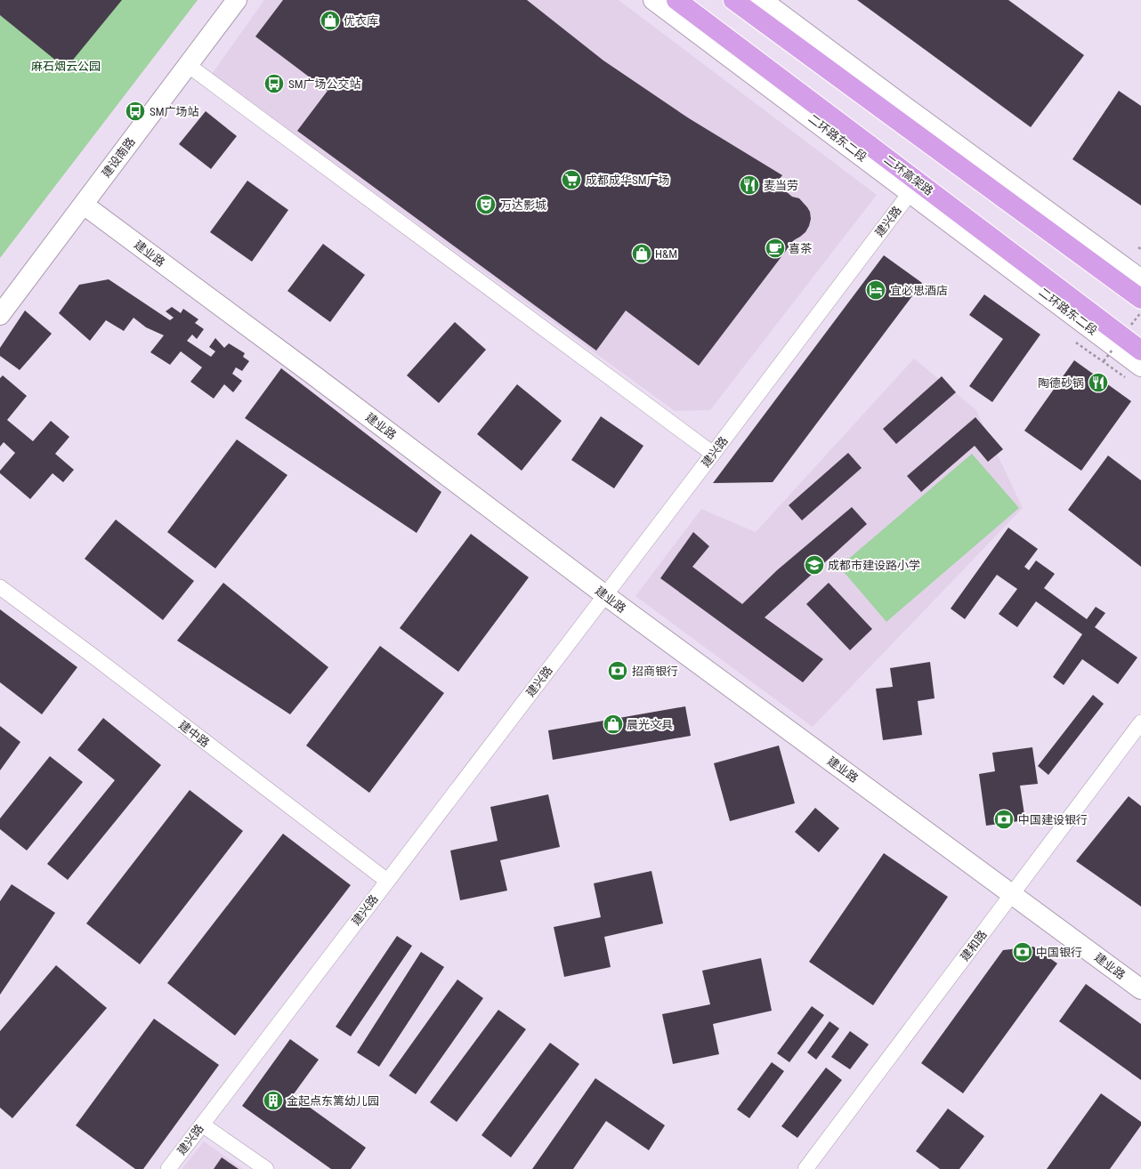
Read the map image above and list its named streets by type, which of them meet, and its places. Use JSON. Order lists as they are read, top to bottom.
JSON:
{
  "streets": {
    "highway": ["二环高架路"],
    "street": [
      "二环路东二段",
      "建设南路",
      "建兴路",
      "建业路",
      "建中路",
      "建和路"
    ]
  },
  "crossings": [
    ["二环路东二段", "建兴路"],
    ["建设南路", "建业路"],
    ["建兴路", "建业路"],
    ["建兴路", "建中路"],
    ["建业路", "建和路"]
  ],
  "parks": ["麻石烟云公园"],
  "places": {
    "shop": ["优衣库", "H&M", "晨光文具"],
    "bus stop": ["SM广场公交站", "SM广场站"],
    "supermarket": ["成都成华SM广场"],
    "restaurant": ["麦当劳", "陶德砂锅"],
    "theatre": ["万达影城"],
    "cafe": ["喜茶"],
    "hotel": ["宜必思酒店"],
    "school or university": ["成都市建设路小学"],
    "bank": ["招商银行", "中国建设银行", "中国银行"],
    "building": ["金起点东篱幼儿园"]
  }
}
